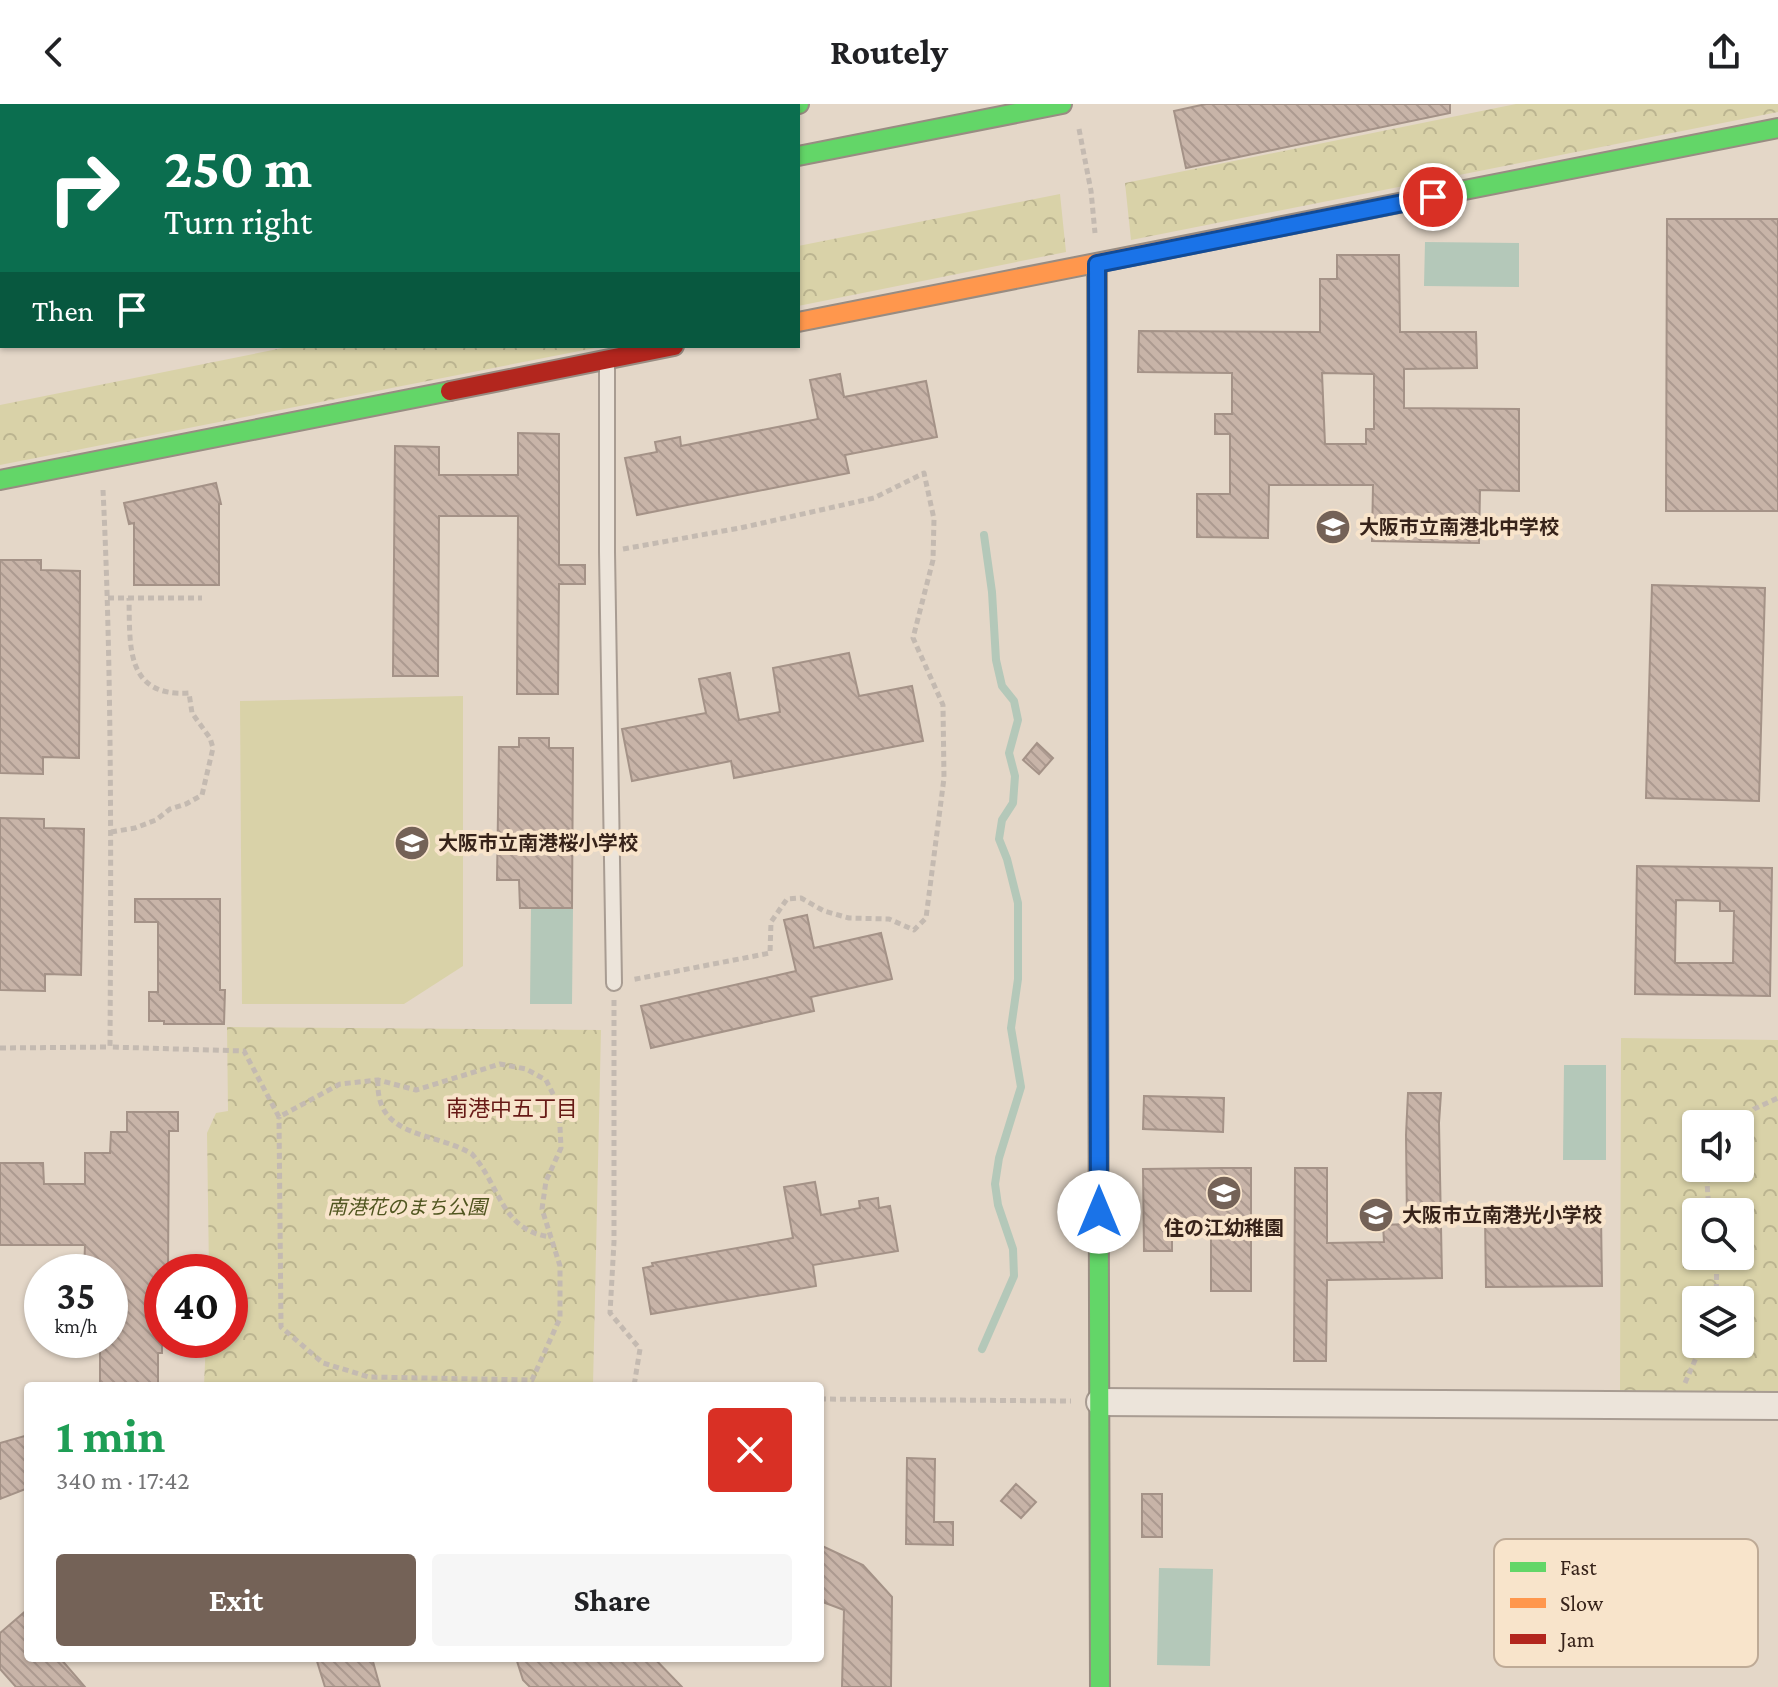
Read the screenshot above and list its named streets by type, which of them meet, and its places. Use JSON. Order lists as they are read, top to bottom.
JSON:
{
  "districts": ["南港中五丁目"],
  "parks": ["南港花のまち公園"],
  "places": {
    "school or university": [
      "大阪市立南港北中学校",
      "大阪市立南港桜小学校",
      "住の江幼稚園",
      "大阪市立南港光小学校"
    ]
  },
  "legend": ["Fast", "Slow", "Jam"],
  "page": {
    "header": "Routely",
    "turn": ["250 m", "Turn right"],
    "then": "Then",
    "speed": "35 km/h",
    "limit": "40",
    "heading": ["1 min", "340 m · 17:42"],
    "buttons": ["Exit", "Share"]
  }
}
